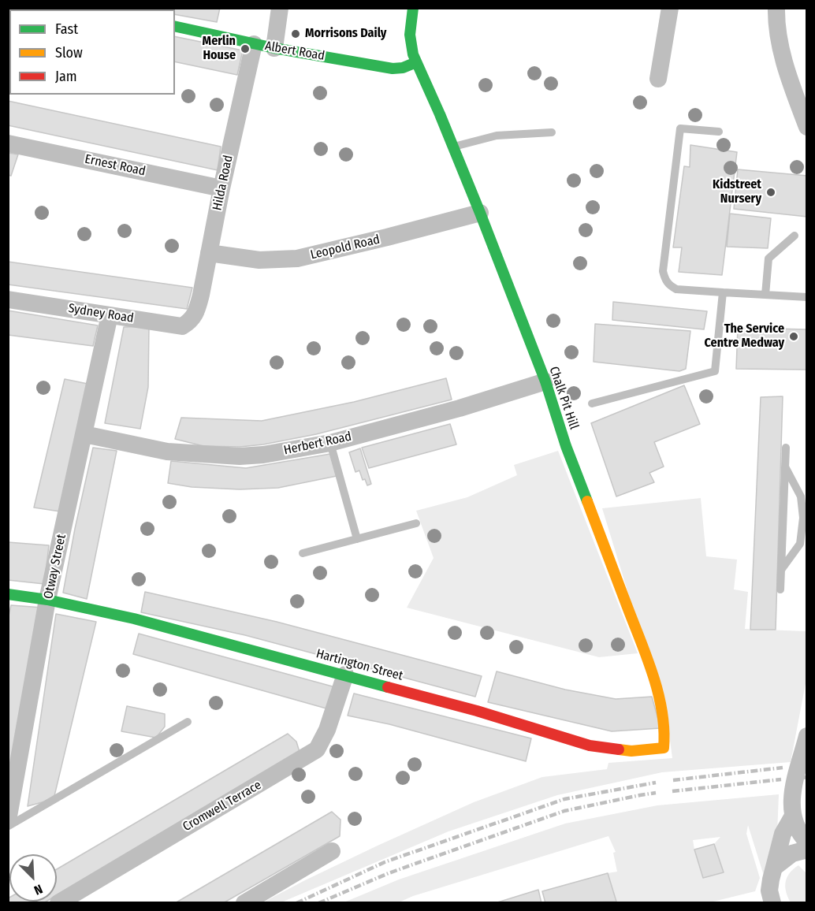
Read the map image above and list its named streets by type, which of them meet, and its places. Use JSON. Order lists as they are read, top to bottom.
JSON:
{
  "streets": {
    "street": [
      "Albert Road",
      "Ernest Road",
      "Hilda Road",
      "Leopold Road",
      "Sydney Road",
      "Chalk Pit Hill",
      "Herbert Road",
      "Otway Street",
      "Hartington Street",
      "Cromwell Terrace"
    ]
  },
  "crossings": [
    ["Albert Road", "Hilda Road"],
    ["Albert Road", "Chalk Pit Hill"],
    ["Ernest Road", "Hilda Road"],
    ["Hilda Road", "Leopold Road"],
    ["Hilda Road", "Sydney Road"],
    ["Leopold Road", "Chalk Pit Hill"],
    ["Sydney Road", "Otway Street"],
    ["Chalk Pit Hill", "Herbert Road"],
    ["Chalk Pit Hill", "Hartington Street"],
    ["Herbert Road", "Otway Street"],
    ["Otway Street", "Hartington Street"],
    ["Hartington Street", "Cromwell Terrace"]
  ],
  "places": [
    "Morrisons Daily",
    "Merlin House",
    "Kidstreet Nursery",
    "The Service Centre Medway"
  ],
  "legend": ["Fast", "Slow", "Jam"],
  "north": "bottom right"
}
